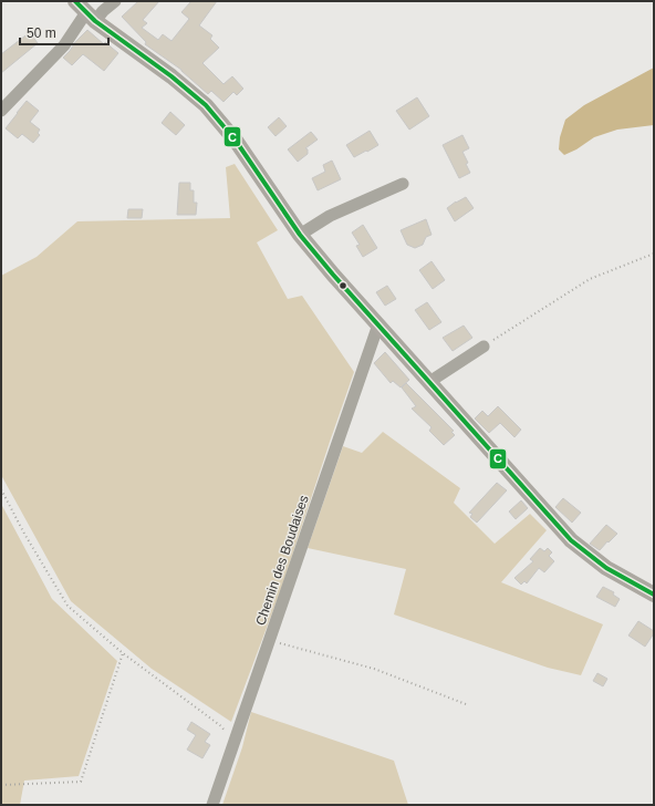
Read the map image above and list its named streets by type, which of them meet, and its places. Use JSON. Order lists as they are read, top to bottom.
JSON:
{
  "streets": {
    "street": ["Chemin des Boudaises"]
  },
  "lines": ["transit line C"],
  "scale_bar": "50 m"
}
